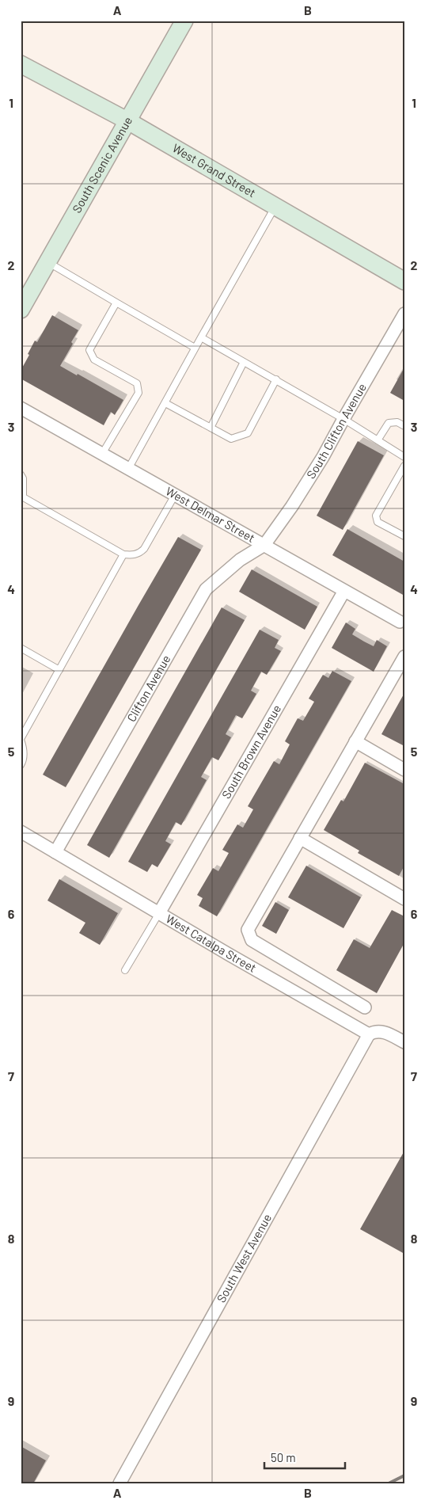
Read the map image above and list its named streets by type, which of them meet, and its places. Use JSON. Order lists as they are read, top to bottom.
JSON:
{
  "streets": {
    "main road": ["South Scenic Avenue", "West Grand Street"],
    "street": [
      "South Clifton Avenue",
      "West Delmar Street",
      "Clifton Avenue",
      "South Brown Avenue",
      "West Catalpa Street",
      "South West Avenue"
    ]
  },
  "crossings": [
    ["South Scenic Avenue", "West Grand Street"],
    ["South Clifton Avenue", "West Delmar Street"],
    ["South Clifton Avenue", "Clifton Avenue"],
    ["West Delmar Street", "Clifton Avenue"],
    ["West Delmar Street", "South Brown Avenue"],
    ["Clifton Avenue", "West Catalpa Street"],
    ["South Brown Avenue", "West Catalpa Street"],
    ["West Catalpa Street", "South West Avenue"]
  ],
  "scale_bar": "50 m",
  "grid": {
    "columns": ["A", "B"],
    "rows": [
      "1",
      "2",
      "3",
      "4",
      "5",
      "6",
      "7",
      "8",
      "9"
    ]
  }
}
